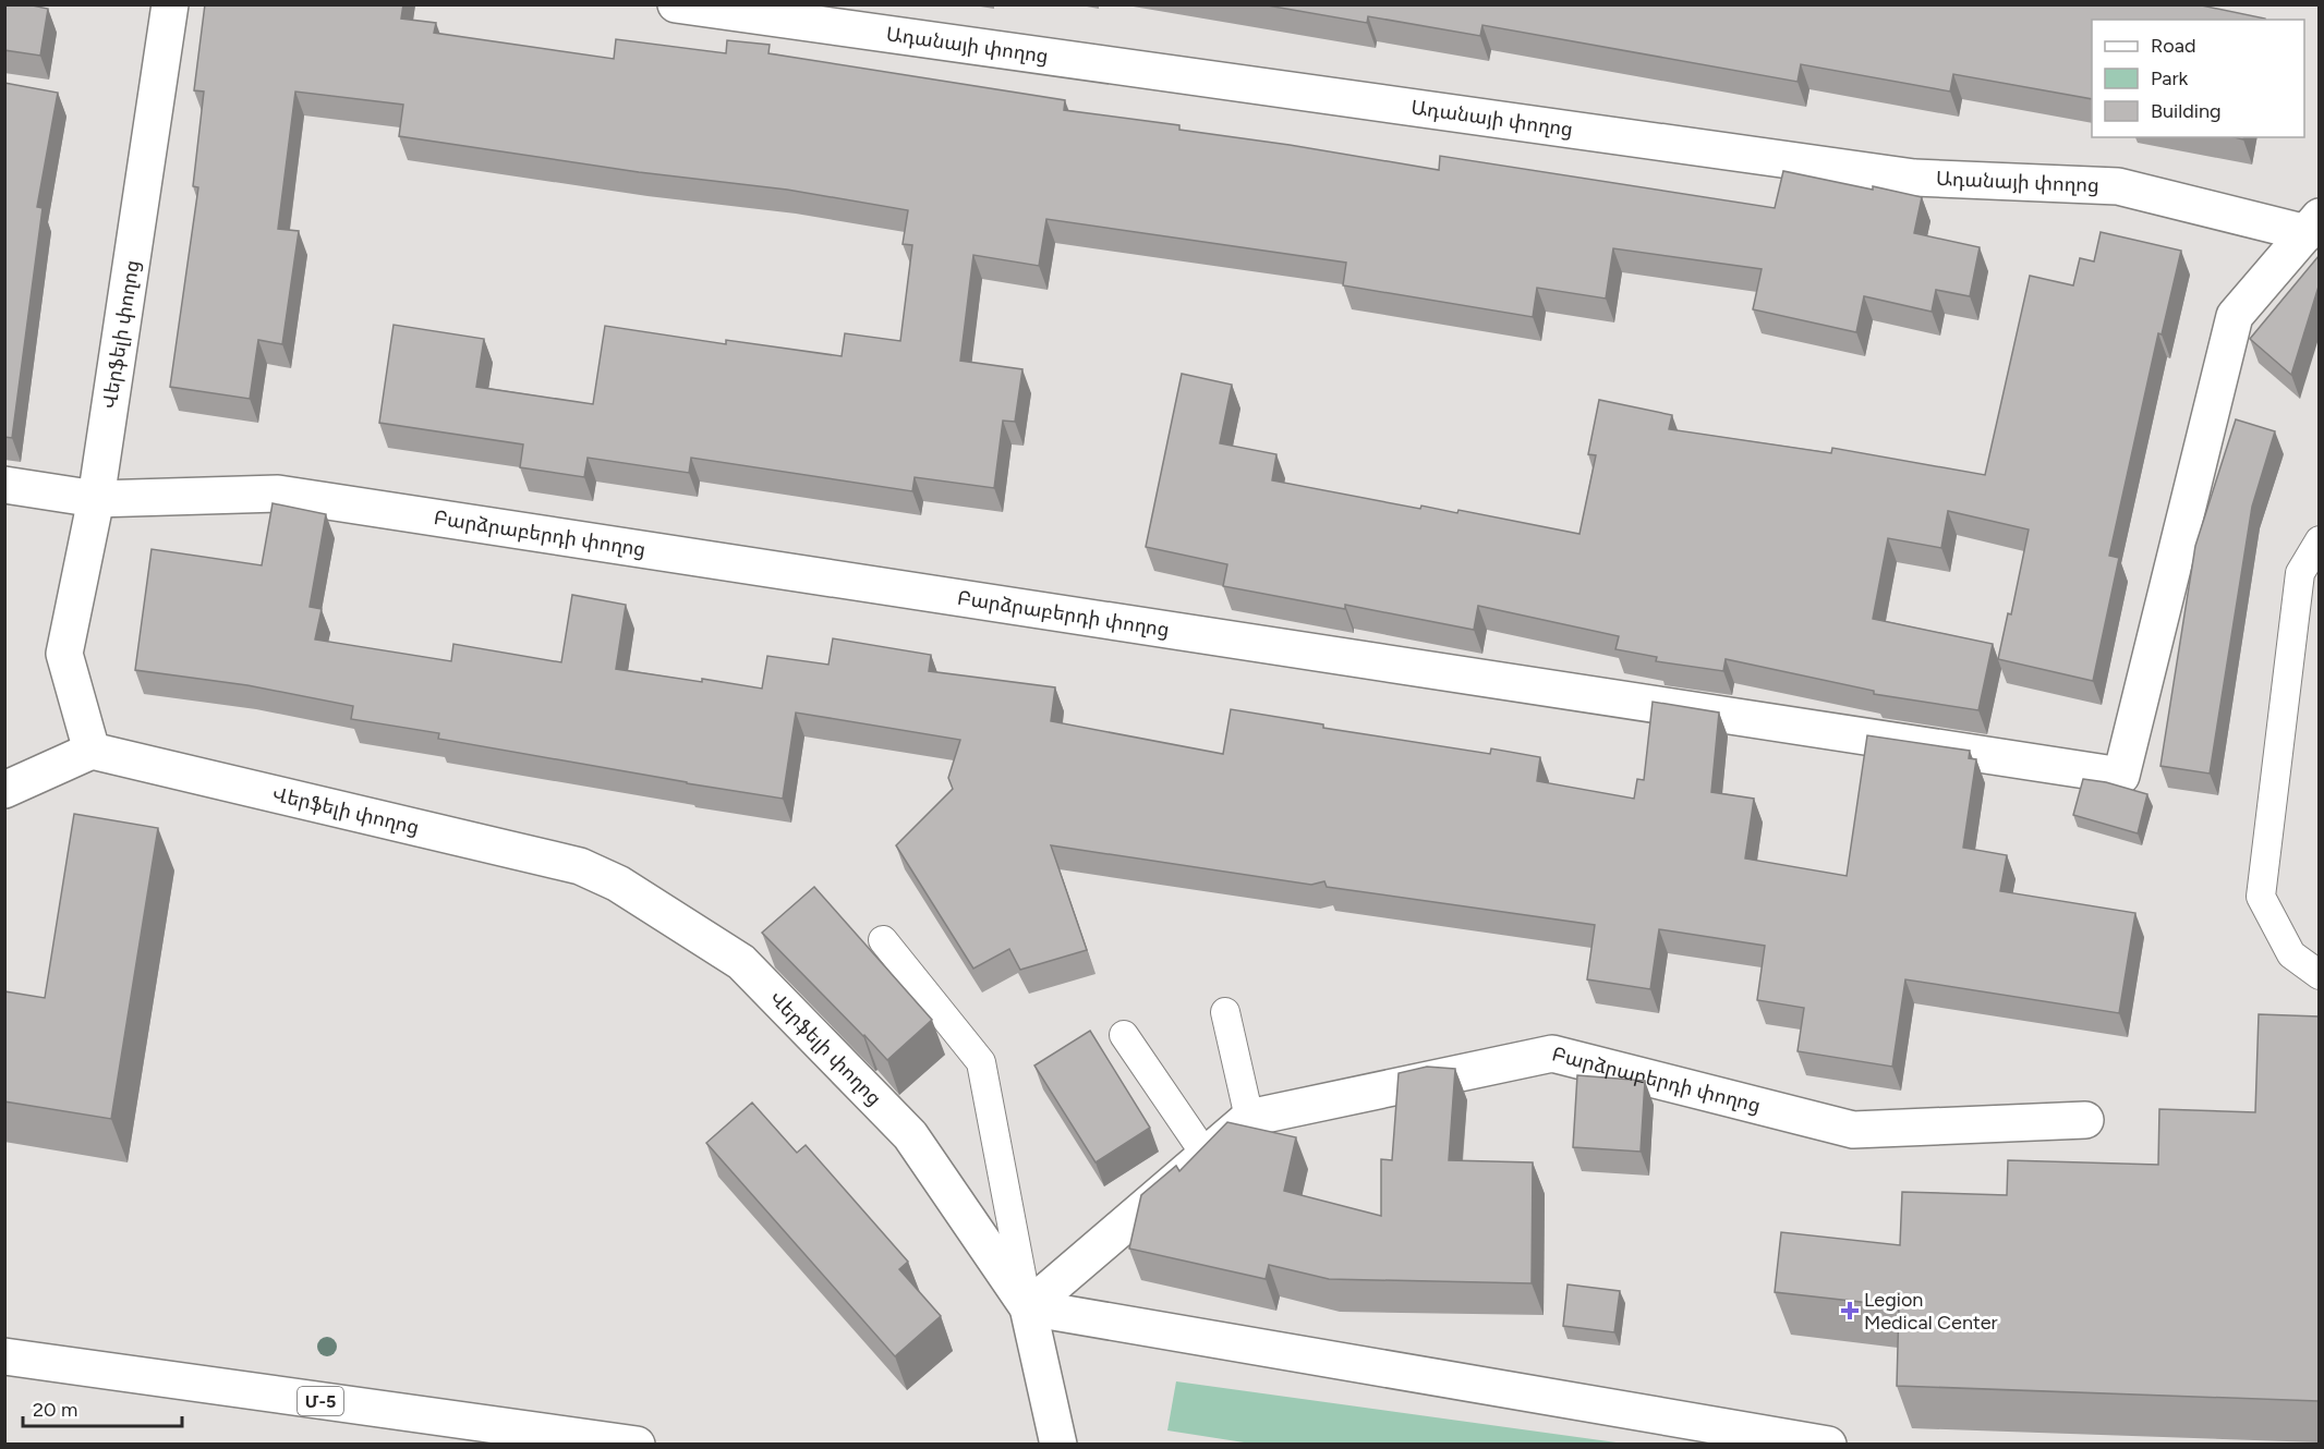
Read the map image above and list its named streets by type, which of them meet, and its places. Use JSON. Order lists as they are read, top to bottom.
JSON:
{
  "streets": {
    "main road": [
      "Ադանայի փողոց",
      "Վերֆելի փողոց",
      "Բարձրաբերդի փողոց",
      "Մ-5"
    ]
  },
  "crossings": [
    ["Ադանայի փողոց", "Բարձրաբերդի փողոց"],
    ["Վերֆելի փողոց", "Բարձրաբերդի փողոց"]
  ],
  "places": {
    "health": ["Legion Medical Center"]
  },
  "legend": ["Road", "Park", "Building"],
  "scale_bar": "20 m"
}
